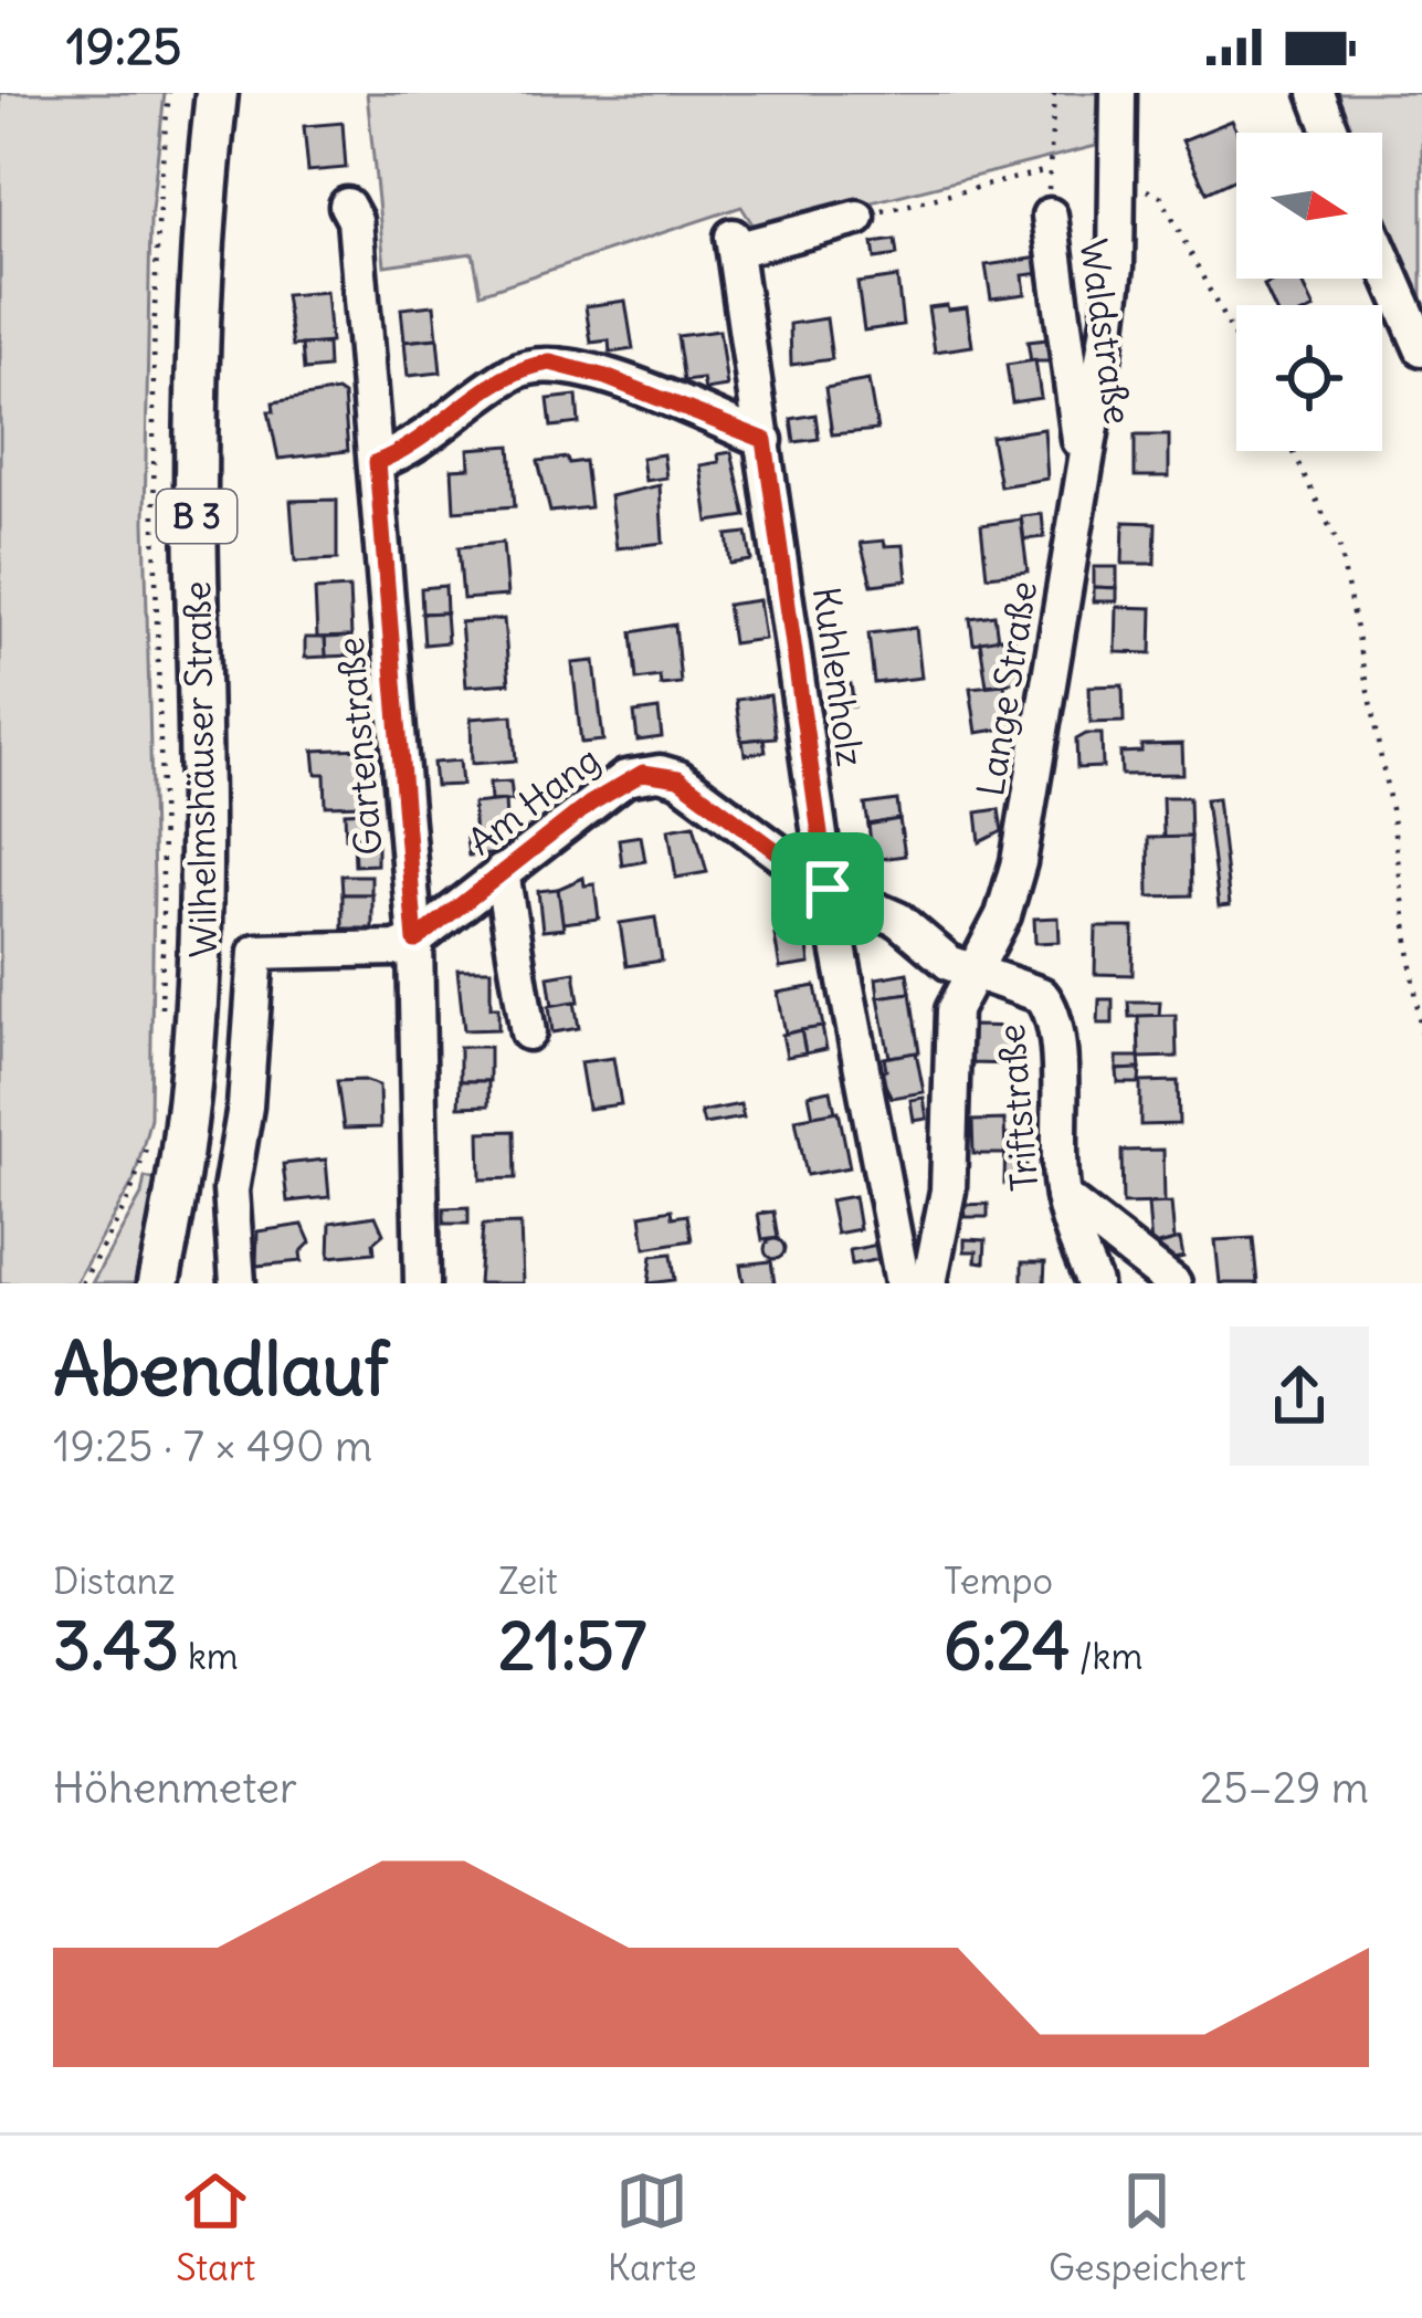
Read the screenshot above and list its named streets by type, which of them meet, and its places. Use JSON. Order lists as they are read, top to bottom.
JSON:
{
  "streets": {
    "main road": ["B 3", "Wilhelmshäuser Straße"],
    "street": [
      "Waldstraße",
      "Kuhlenholz",
      "Lange Straße",
      "Gartenstraße",
      "Am Hang",
      "Triftstraße"
    ]
  },
  "crossings": [
    ["Waldstraße", "Lange Straße"],
    ["Kuhlenholz", "Am Hang"],
    ["Lange Straße", "Am Hang"],
    ["Lange Straße", "Triftstraße"],
    ["Gartenstraße", "Wilhelmshäuser Straße"],
    ["Gartenstraße", "Am Hang"],
    ["Wilhelmshäuser Straße", "Am Hang"],
    ["Am Hang", "Triftstraße"]
  ],
  "north": "right",
  "page": {
    "status": "19:25",
    "heading": ["Abendlauf", "19:25 · 7 × 490 m"],
    "stats": [
      ["Distanz", "3.43 km"],
      ["Zeit", "21:57"],
      ["Tempo", "6:24 /km"]
    ],
    "chart": ["Höhenmeter", "25–29 m"],
    "tabs": ["Start", "Karte", "Gespeichert"]
  }
}
